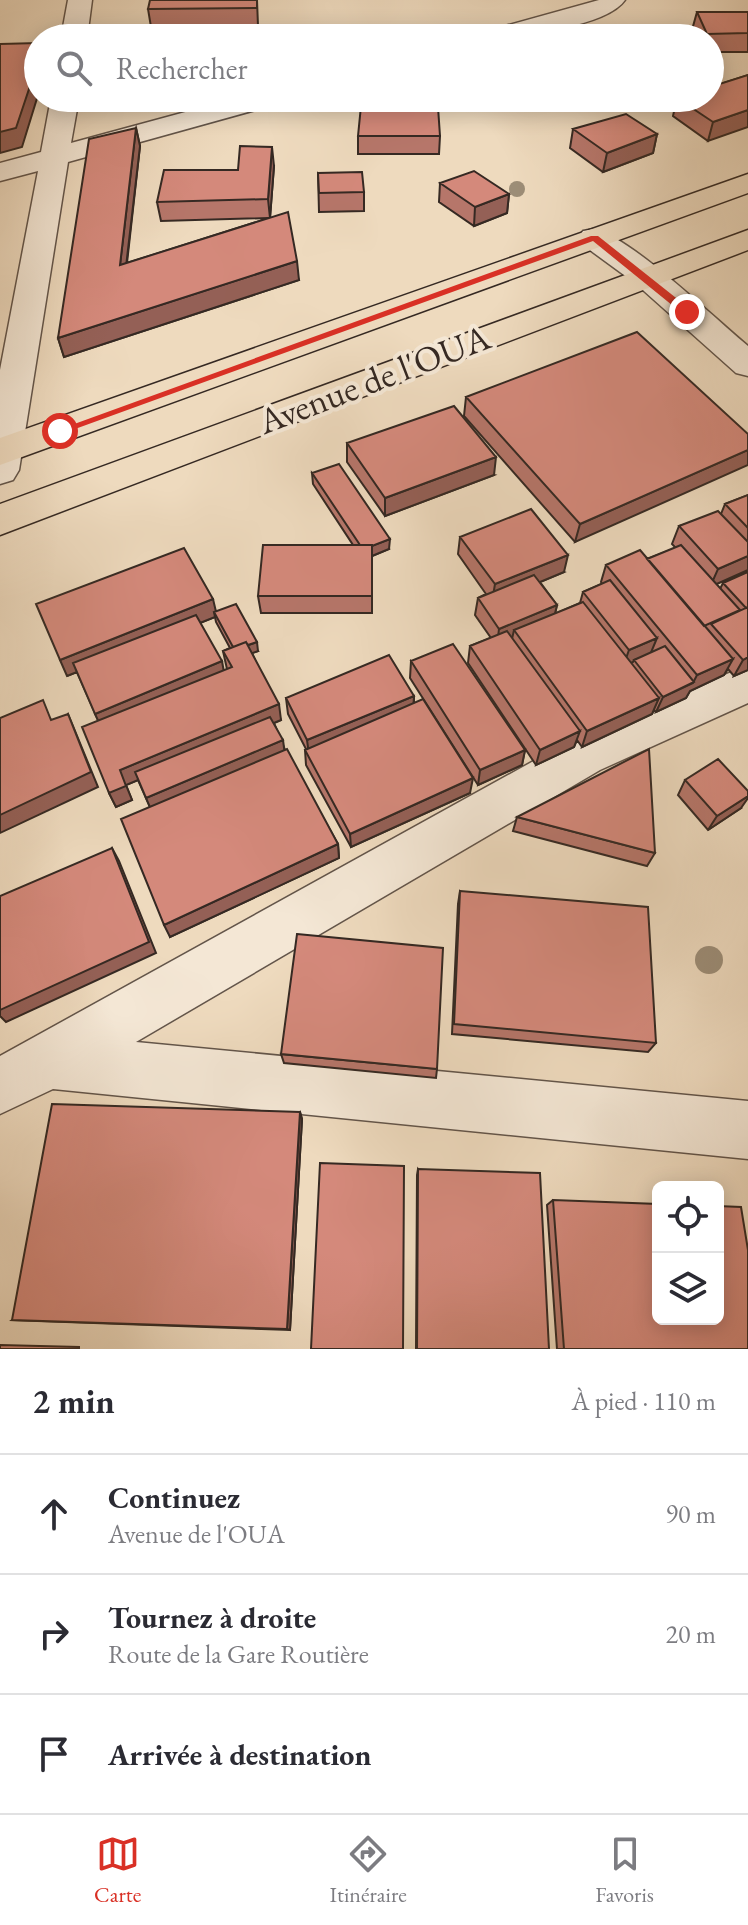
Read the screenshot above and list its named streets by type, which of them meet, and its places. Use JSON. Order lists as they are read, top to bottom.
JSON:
{
  "streets": {
    "main road": ["Avenue de l'OUA"]
  },
  "page": {
    "search": "Rechercher",
    "heading": ["2 min", "À pied · 110 m"],
    "list": [
      ["Continuez", "Avenue de l'OUA", "90 m"],
      ["Tournez à droite", "Route de la Gare Routière", "20 m"],
      "Arrivée à destination"
    ],
    "nav": ["Carte", "Itinéraire", "Favoris"]
  }
}
